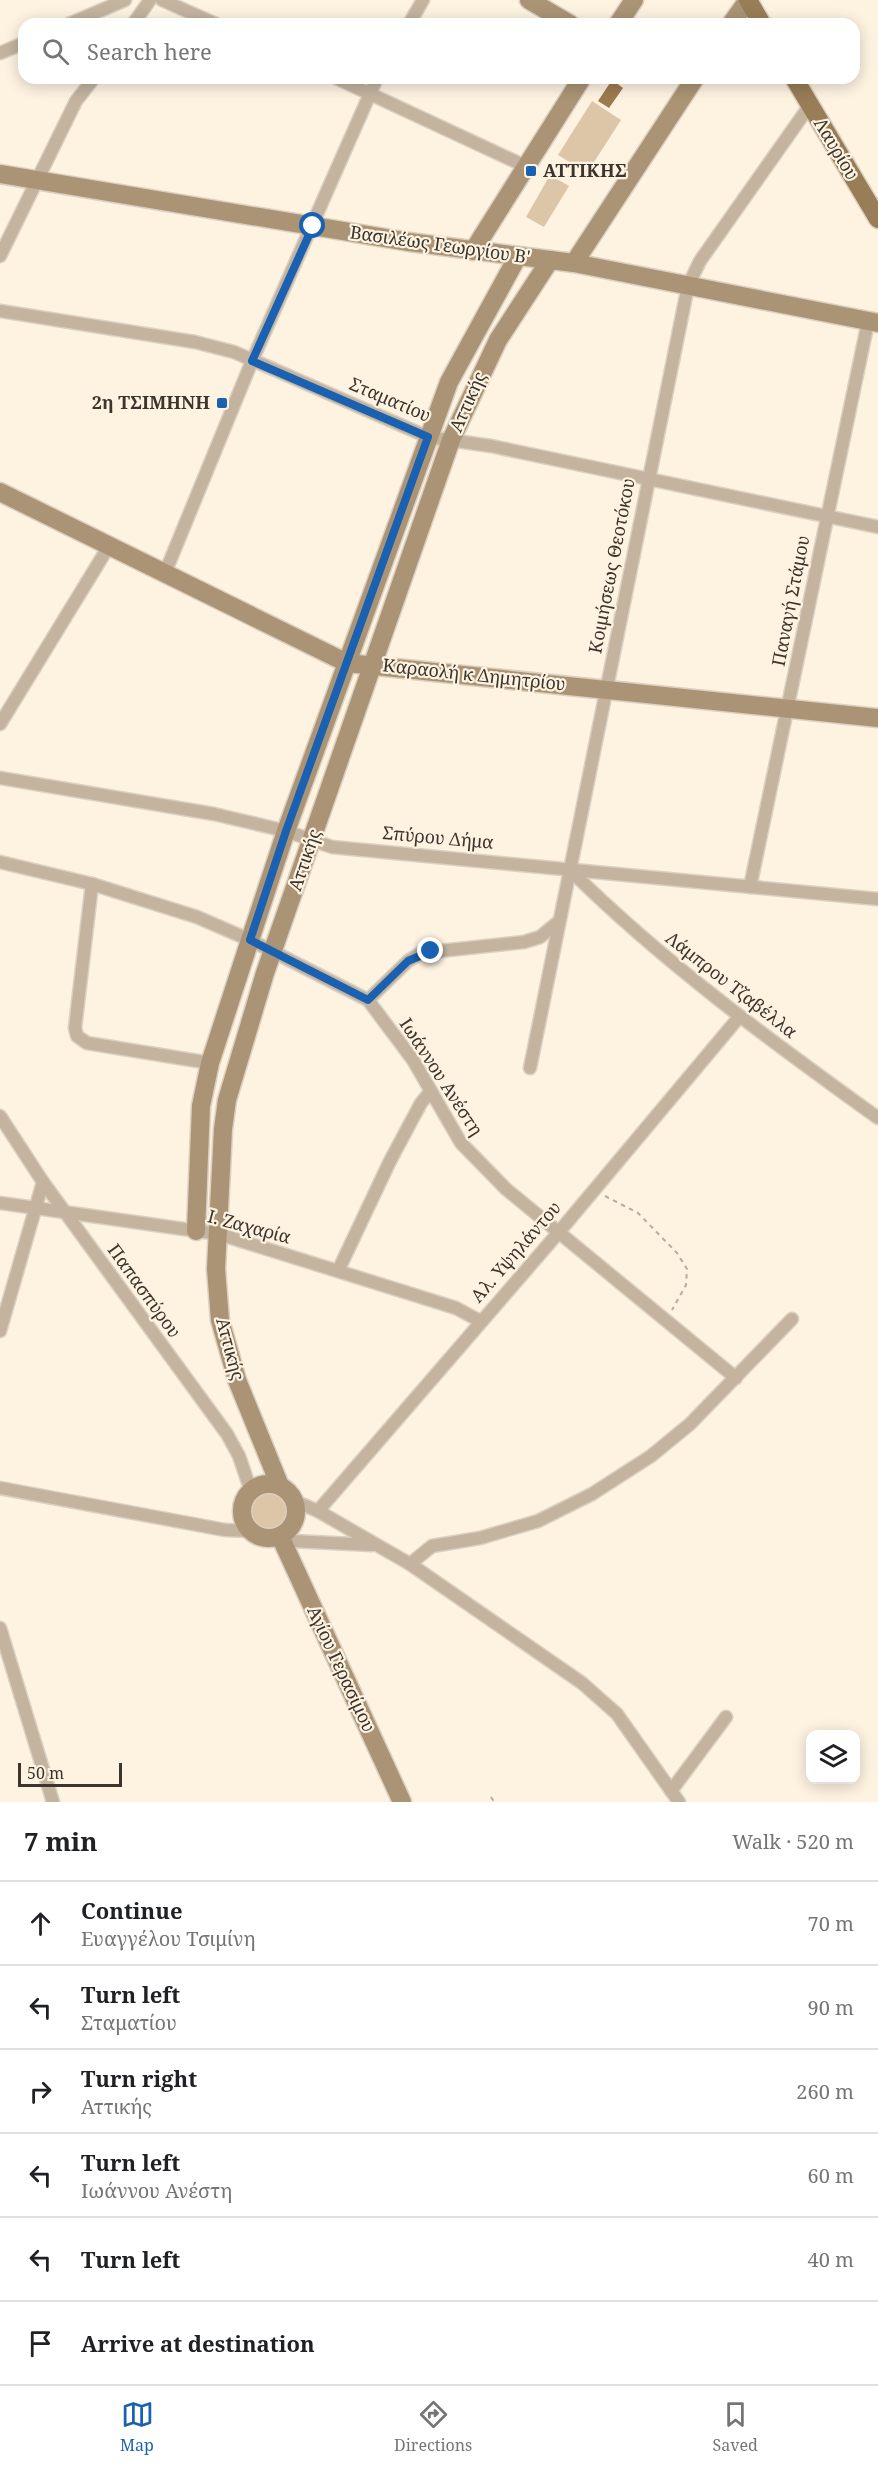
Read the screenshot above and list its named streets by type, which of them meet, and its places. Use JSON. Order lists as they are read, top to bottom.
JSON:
{
  "streets": {
    "main road": ["Λαυρίου"],
    "street": [
      "Βασιλέως Γεωργίου Β'",
      "Σταματίου",
      "Αττικής",
      "Κοιμήσεως Θεοτόκου",
      "Παναγή Στάμου",
      "Καραολή κ Δημητρίου",
      "Σπύρου Δήμα",
      "Λάμπρου Τζαβέλλα",
      "Ιωάννου Ανέστη",
      "Ι. Ζαχαρία",
      "Αλ. Υψηλάντου",
      "Παπασπύρου",
      "Αγίου Γερασίμου"
    ]
  },
  "crossings": [
    ["Λαυρίου", "Κοιμήσεως Θεοτόκου"],
    ["Βασιλέως Γεωργίου Β'", "Αττικής"],
    ["Βασιλέως Γεωργίου Β'", "Κοιμήσεως Θεοτόκου"],
    ["Βασιλέως Γεωργίου Β'", "Παναγή Στάμου"],
    ["Σταματίου", "Αττικής"],
    ["Σταματίου", "Κοιμήσεως Θεοτόκου"],
    ["Σταματίου", "Παναγή Στάμου"],
    ["Αττικής", "Καραολή κ Δημητρίου"],
    ["Αττικής", "Σπύρου Δήμα"],
    ["Αττικής", "Ιωάννου Ανέστη"],
    ["Αττικής", "Ι. Ζαχαρία"],
    ["Αττικής", "Παπασπύρου"],
    ["Αττικής", "Αγίου Γερασίμου"],
    ["Κοιμήσεως Θεοτόκου", "Καραολή κ Δημητρίου"],
    ["Κοιμήσεως Θεοτόκου", "Σπύρου Δήμα"],
    ["Κοιμήσεως Θεοτόκου", "Λάμπρου Τζαβέλλα"],
    ["Παναγή Στάμου", "Καραολή κ Δημητρίου"],
    ["Παναγή Στάμου", "Σπύρου Δήμα"],
    ["Σπύρου Δήμα", "Λάμπρου Τζαβέλλα"],
    ["Λάμπρου Τζαβέλλα", "Αλ. Υψηλάντου"],
    ["Ιωάννου Ανέστη", "Αλ. Υψηλάντου"],
    ["Ι. Ζαχαρία", "Αλ. Υψηλάντου"],
    ["Ι. Ζαχαρία", "Παπασπύρου"],
    ["Παπασπύρου", "Αγίου Γερασίμου"]
  ],
  "places": {
    "transit": ["ΑΤΤΙΚΗΣ", "2η ΤΣΙΜΗΝΗ"]
  },
  "scale_bar": "50 m",
  "page": {
    "search": "Search here",
    "scale": "50 m",
    "heading": ["7 min", "Walk · 520 m"],
    "list": [
      ["Continue", "Ευαγγέλου Τσιμίνη", "70 m"],
      ["Turn left", "Σταματίου", "90 m"],
      ["Turn right", "Αττικής", "260 m"],
      ["Turn left", "Ιωάννου Ανέστη", "60 m"],
      ["Turn left", "40 m"],
      "Arrive at destination"
    ],
    "nav": ["Map", "Directions", "Saved"]
  }
}
